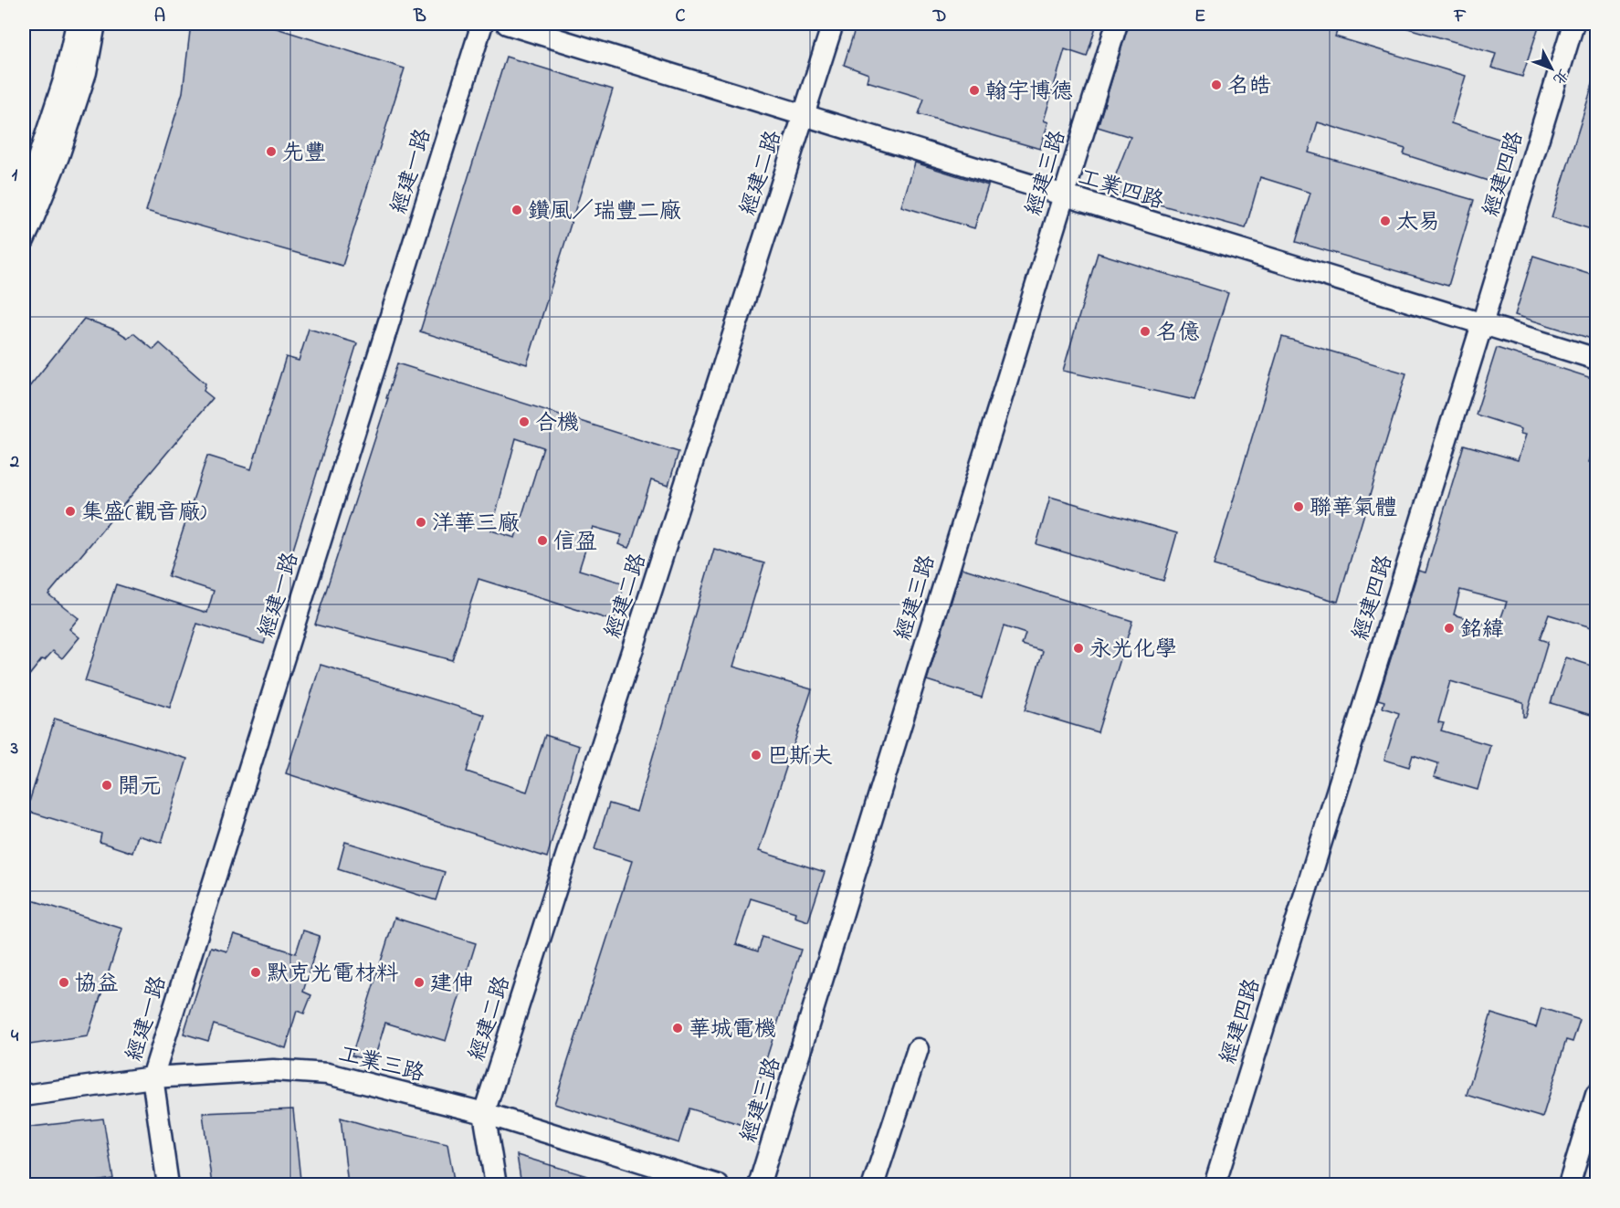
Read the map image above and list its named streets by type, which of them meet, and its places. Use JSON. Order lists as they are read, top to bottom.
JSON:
{
  "streets": {
    "street": [
      "經建一路",
      "經建二路",
      "經建三路",
      "經建四路",
      "工業四路",
      "工業三路"
    ]
  },
  "crossings": [
    ["經建一路", "工業三路"],
    ["經建二路", "工業四路"],
    ["經建二路", "工業三路"],
    ["經建三路", "工業四路"],
    ["經建四路", "工業四路"]
  ],
  "places": [
    "名皓",
    "翰宇博德",
    "先豐",
    "鑽風／瑞豐二廠",
    "太易",
    "名億",
    "合機",
    "聯華氣體",
    "集盛(觀音廠)",
    "洋華三廠",
    "信盈",
    "銘緯",
    "永光化學",
    "巴斯夫",
    "開元",
    "默克光電材料",
    "協益",
    "建伸",
    "華城電機"
  ],
  "north": "bottom right",
  "grid": {
    "columns": [
      "A",
      "B",
      "C",
      "D",
      "E",
      "F"
    ],
    "rows": [
      "1",
      "2",
      "3",
      "4"
    ]
  }
}
